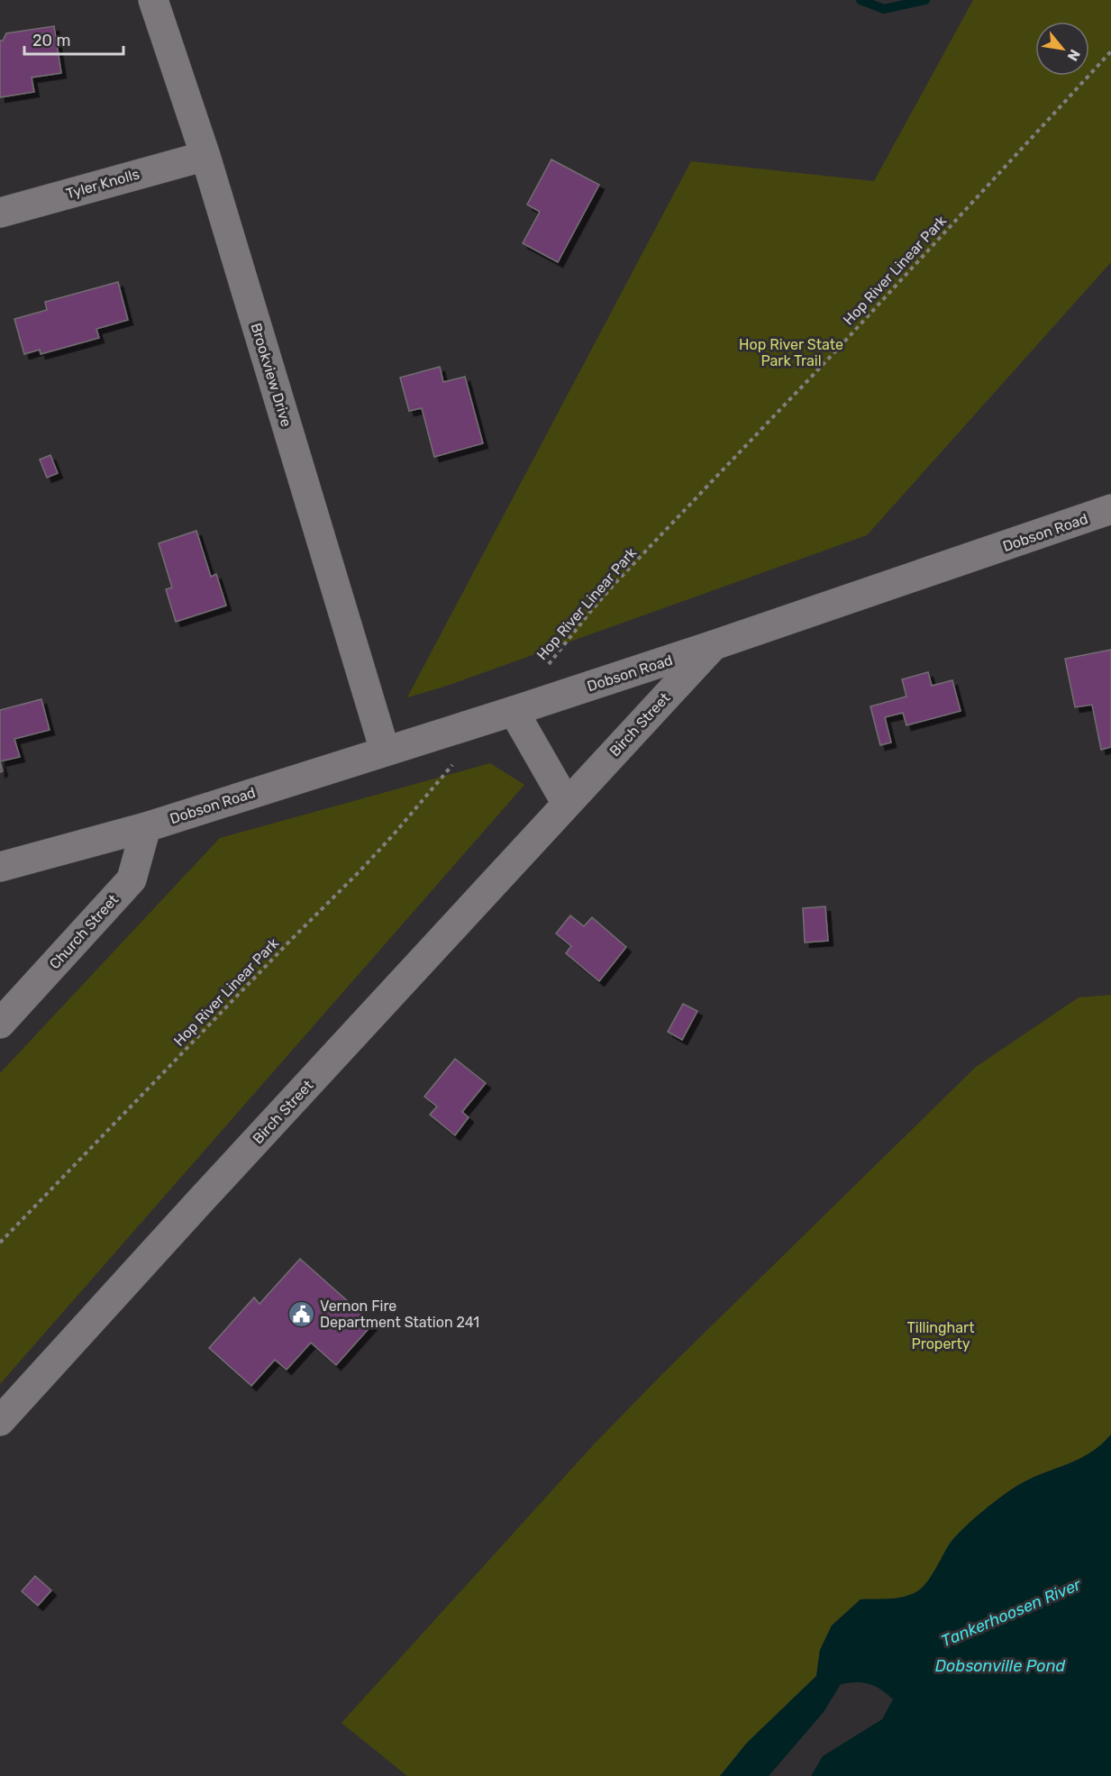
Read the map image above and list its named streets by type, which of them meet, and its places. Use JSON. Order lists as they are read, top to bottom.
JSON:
{
  "streets": {
    "street": [
      "Tyler Knolls",
      "Brookview Drive",
      "Dobson Road",
      "Birch Street",
      "Church Street"
    ],
    "path": ["Hop River Linear Park"]
  },
  "crossings": [
    ["Tyler Knolls", "Brookview Drive"],
    ["Brookview Drive", "Dobson Road"],
    ["Dobson Road", "Birch Street"],
    ["Dobson Road", "Church Street"]
  ],
  "water": ["Tankerhoosen River", "Dobsonville Pond"],
  "parks": ["Hop River State Park Trail", "Tillinghart Property"],
  "places": {
    "public building": ["Vernon Fire Department Station 241"]
  },
  "scale_bar": "20 m",
  "north": "bottom right"
}
